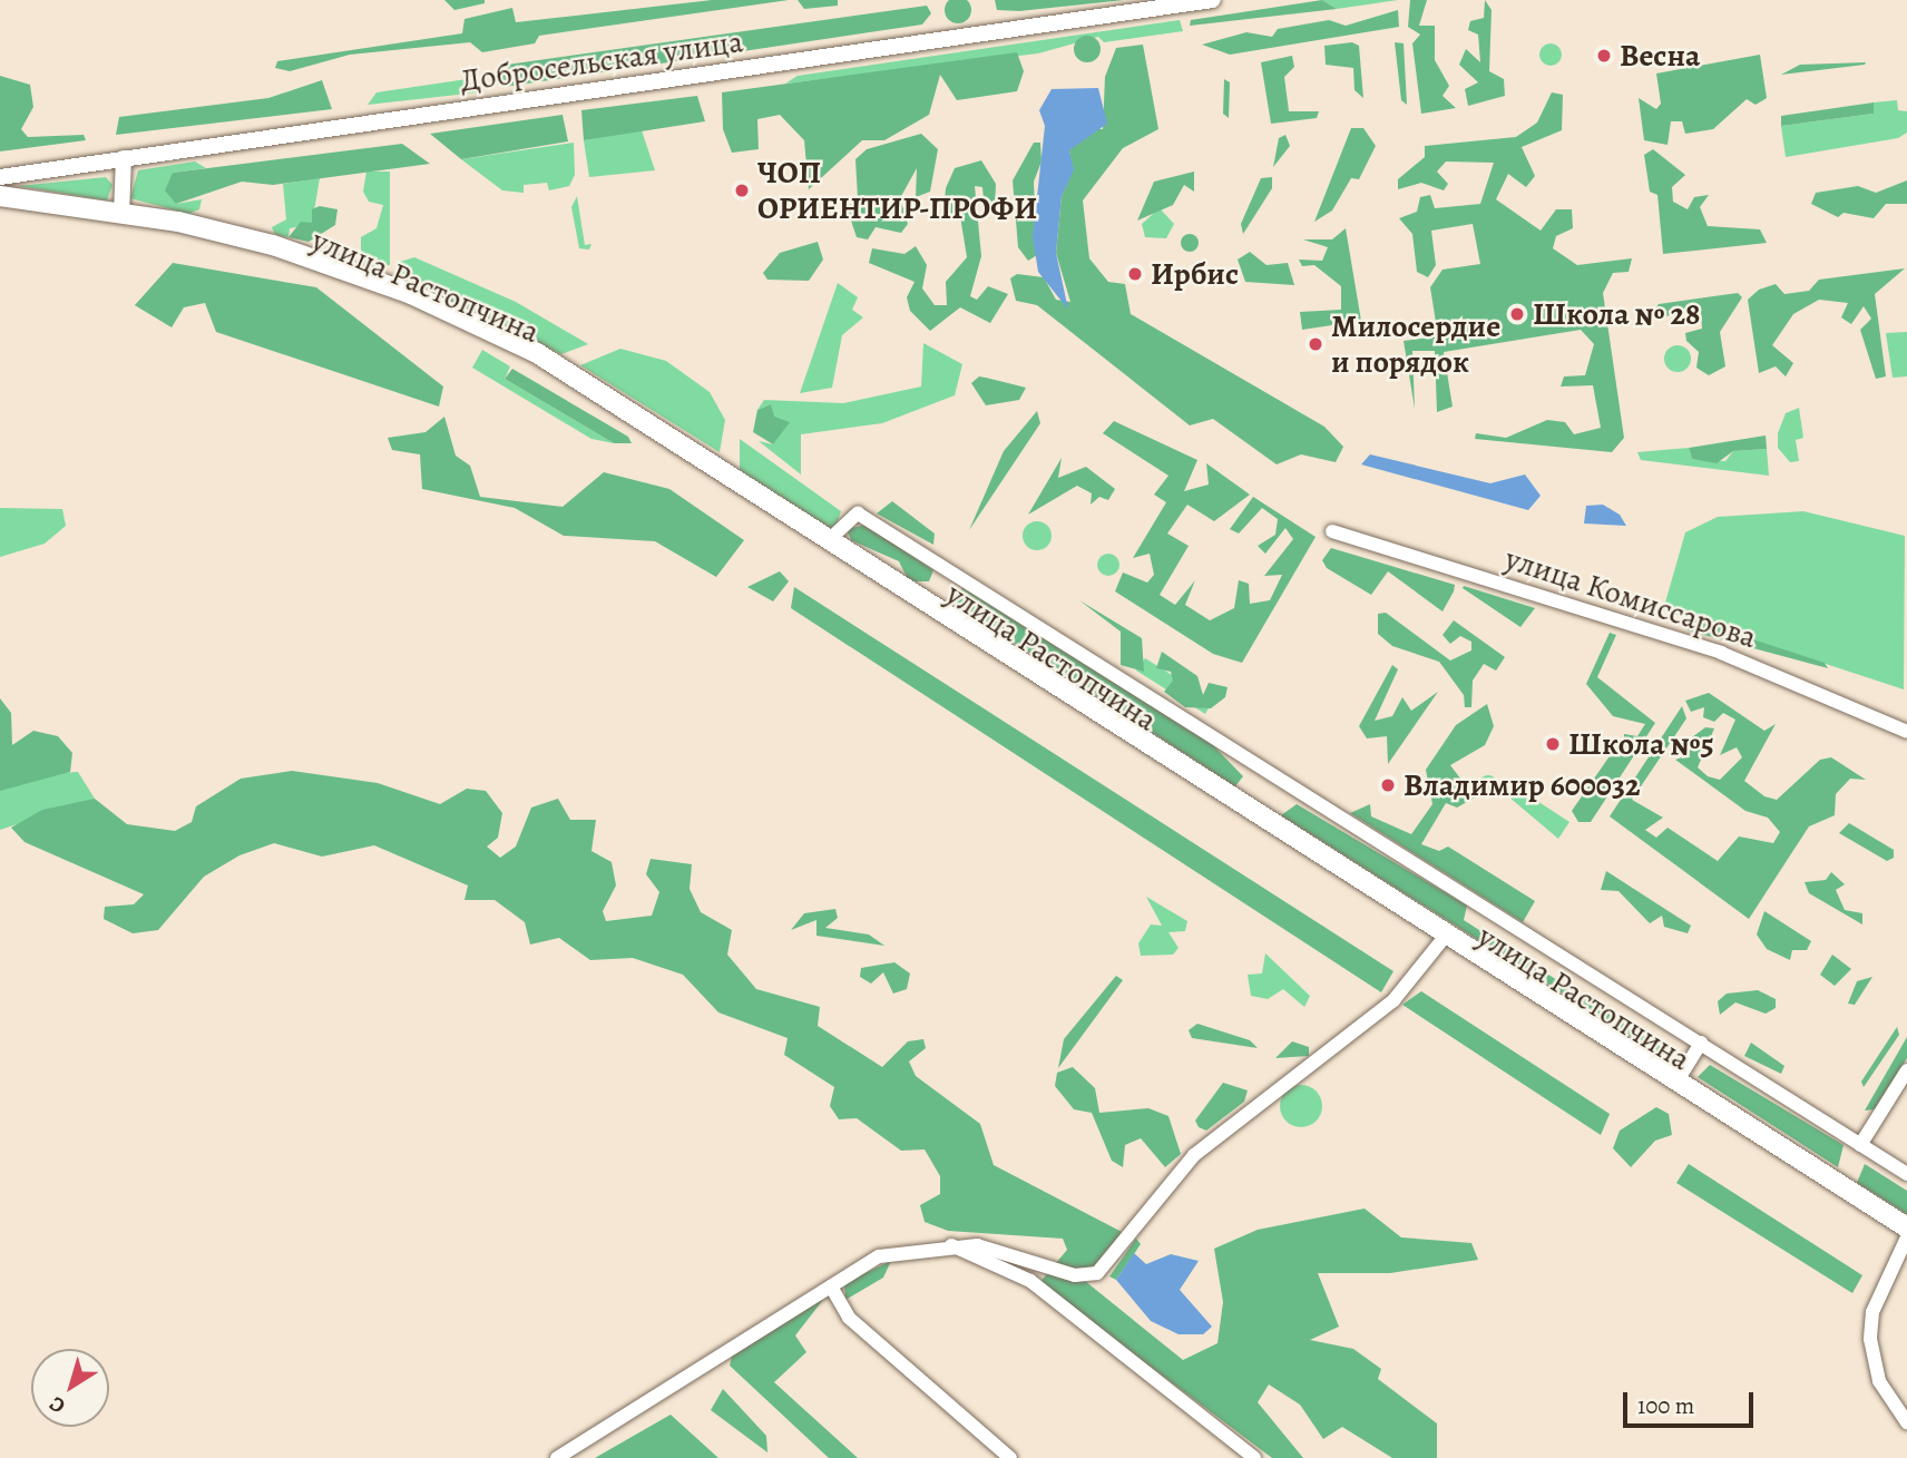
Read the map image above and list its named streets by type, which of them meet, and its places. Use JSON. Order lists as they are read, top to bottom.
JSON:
{
  "streets": {
    "highway": ["улица Растопчина"],
    "main road": ["Добросельская улица"],
    "street": ["улица Комиссарова"]
  },
  "places": [
    "Весна",
    "ЧОП ОРИЕНТИР-ПРОФИ",
    "Ирбис",
    "Школа № 28",
    "Милосердие и порядок",
    "Школа №5",
    "Владимир 600032"
  ],
  "scale_bar": "100 m",
  "north": "bottom left"
}
